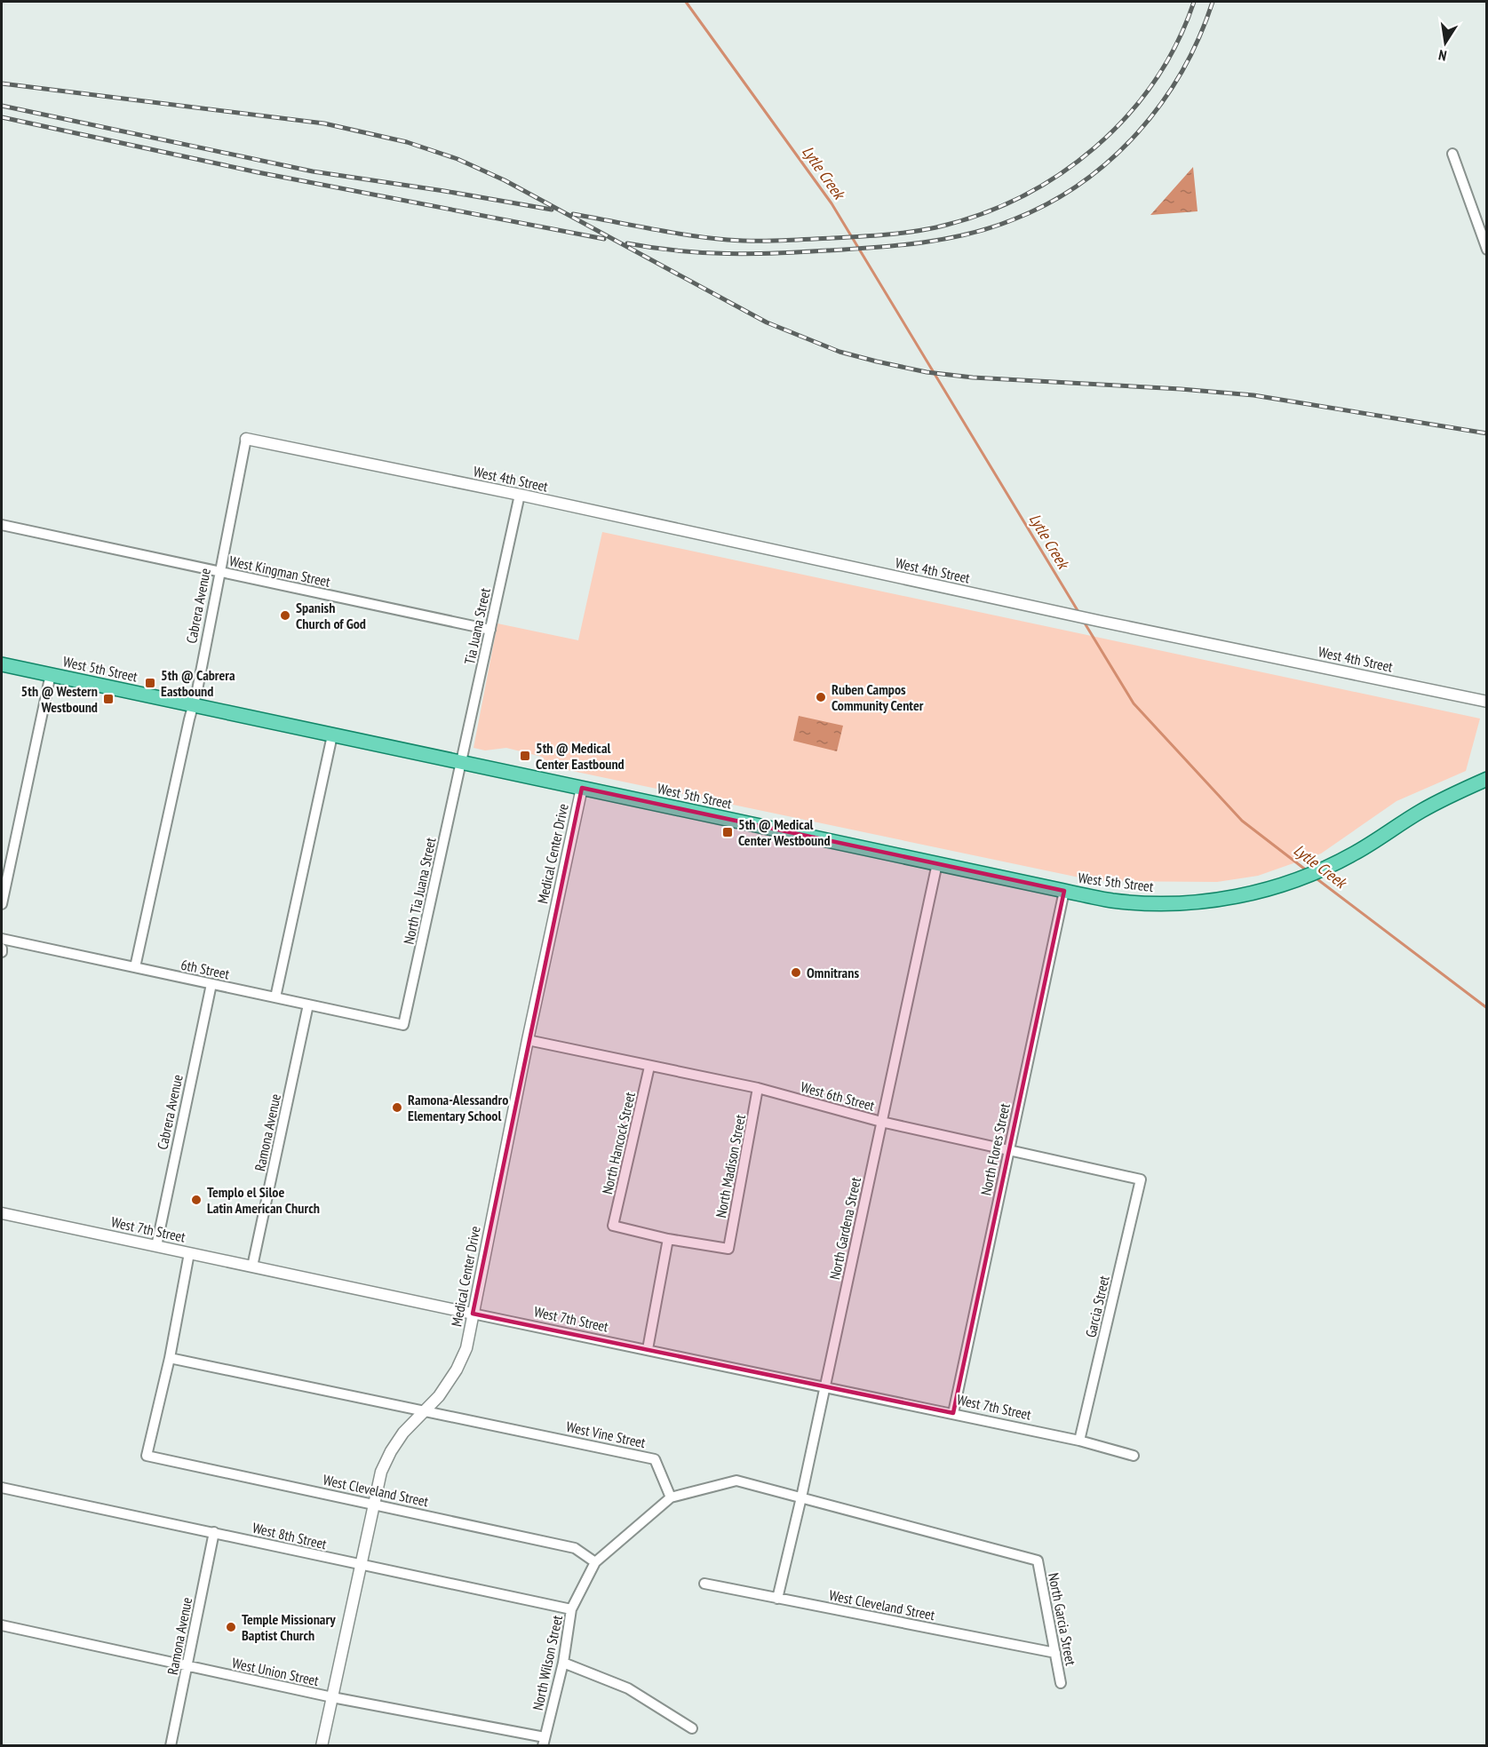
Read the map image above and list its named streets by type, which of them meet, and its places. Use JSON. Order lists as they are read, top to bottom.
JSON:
{
  "streets": {
    "main road": ["West 5th Street"],
    "street": [
      "West 4th Street",
      "West Kingman Street",
      "Cabrera Avenue",
      "Tia Juana Street",
      "Medical Center Drive",
      "North Tia Juana Street",
      "6th Street",
      "West 6th Street",
      "Ramona Avenue",
      "North Hancock Street",
      "North Flores Street",
      "North Madison Street",
      "North Gardena Street",
      "West 7th Street",
      "Garcia Street",
      "West Vine Street",
      "West Cleveland Street",
      "West 8th Street",
      "North Garcia Street",
      "North Wilson Street",
      "West Union Street"
    ]
  },
  "crossings": [
    ["West 4th Street", "Cabrera Avenue"],
    ["West 4th Street", "Tia Juana Street"],
    ["West Kingman Street", "Cabrera Avenue"],
    ["West Kingman Street", "Tia Juana Street"],
    ["Cabrera Avenue", "West 5th Street"],
    ["Cabrera Avenue", "6th Street"],
    ["Cabrera Avenue", "West 7th Street"],
    ["Tia Juana Street", "West 5th Street"],
    ["Tia Juana Street", "North Tia Juana Street"],
    ["West 5th Street", "Medical Center Drive"],
    ["West 5th Street", "North Tia Juana Street"],
    ["West 5th Street", "North Flores Street"],
    ["West 5th Street", "North Gardena Street"],
    ["Medical Center Drive", "West 6th Street"],
    ["Medical Center Drive", "West 7th Street"],
    ["Medical Center Drive", "West Vine Street"],
    ["Medical Center Drive", "West Cleveland Street"],
    ["Medical Center Drive", "West 8th Street"],
    ["Medical Center Drive", "West Union Street"],
    ["North Tia Juana Street", "6th Street"],
    ["6th Street", "Ramona Avenue"],
    ["West 6th Street", "North Hancock Street"],
    ["West 6th Street", "North Flores Street"],
    ["West 6th Street", "North Madison Street"],
    ["West 6th Street", "North Gardena Street"],
    ["West 6th Street", "Garcia Street"],
    ["Ramona Avenue", "West 7th Street"],
    ["Ramona Avenue", "West 8th Street"],
    ["Ramona Avenue", "West Union Street"],
    ["North Hancock Street", "North Madison Street"],
    ["North Flores Street", "West 7th Street"],
    ["North Gardena Street", "West 7th Street"],
    ["North Gardena Street", "West Cleveland Street"],
    ["North Gardena Street", "North Garcia Street"],
    ["West 7th Street", "Garcia Street"],
    ["West Vine Street", "West Cleveland Street"],
    ["West Vine Street", "North Wilson Street"],
    ["West Cleveland Street", "North Garcia Street"],
    ["West Cleveland Street", "North Wilson Street"],
    ["West 8th Street", "North Wilson Street"],
    ["North Wilson Street", "West Union Street"]
  ],
  "water": ["Lytle Creek"],
  "places": {
    "other": [
      "Spanish Church of God",
      "Ruben Campos Community Center",
      "Omnitrans",
      "Ramona-Alessandro Elementary School",
      "Templo el Siloe Latin American Church",
      "Temple Missionary Baptist Church"
    ],
    "transit": [
      "5th @ Cabrera Eastbound",
      "5th @ Western Westbound",
      "5th @ Medical Center Eastbound",
      "5th @ Medical Center Westbound"
    ]
  },
  "north": "bottom"
}
